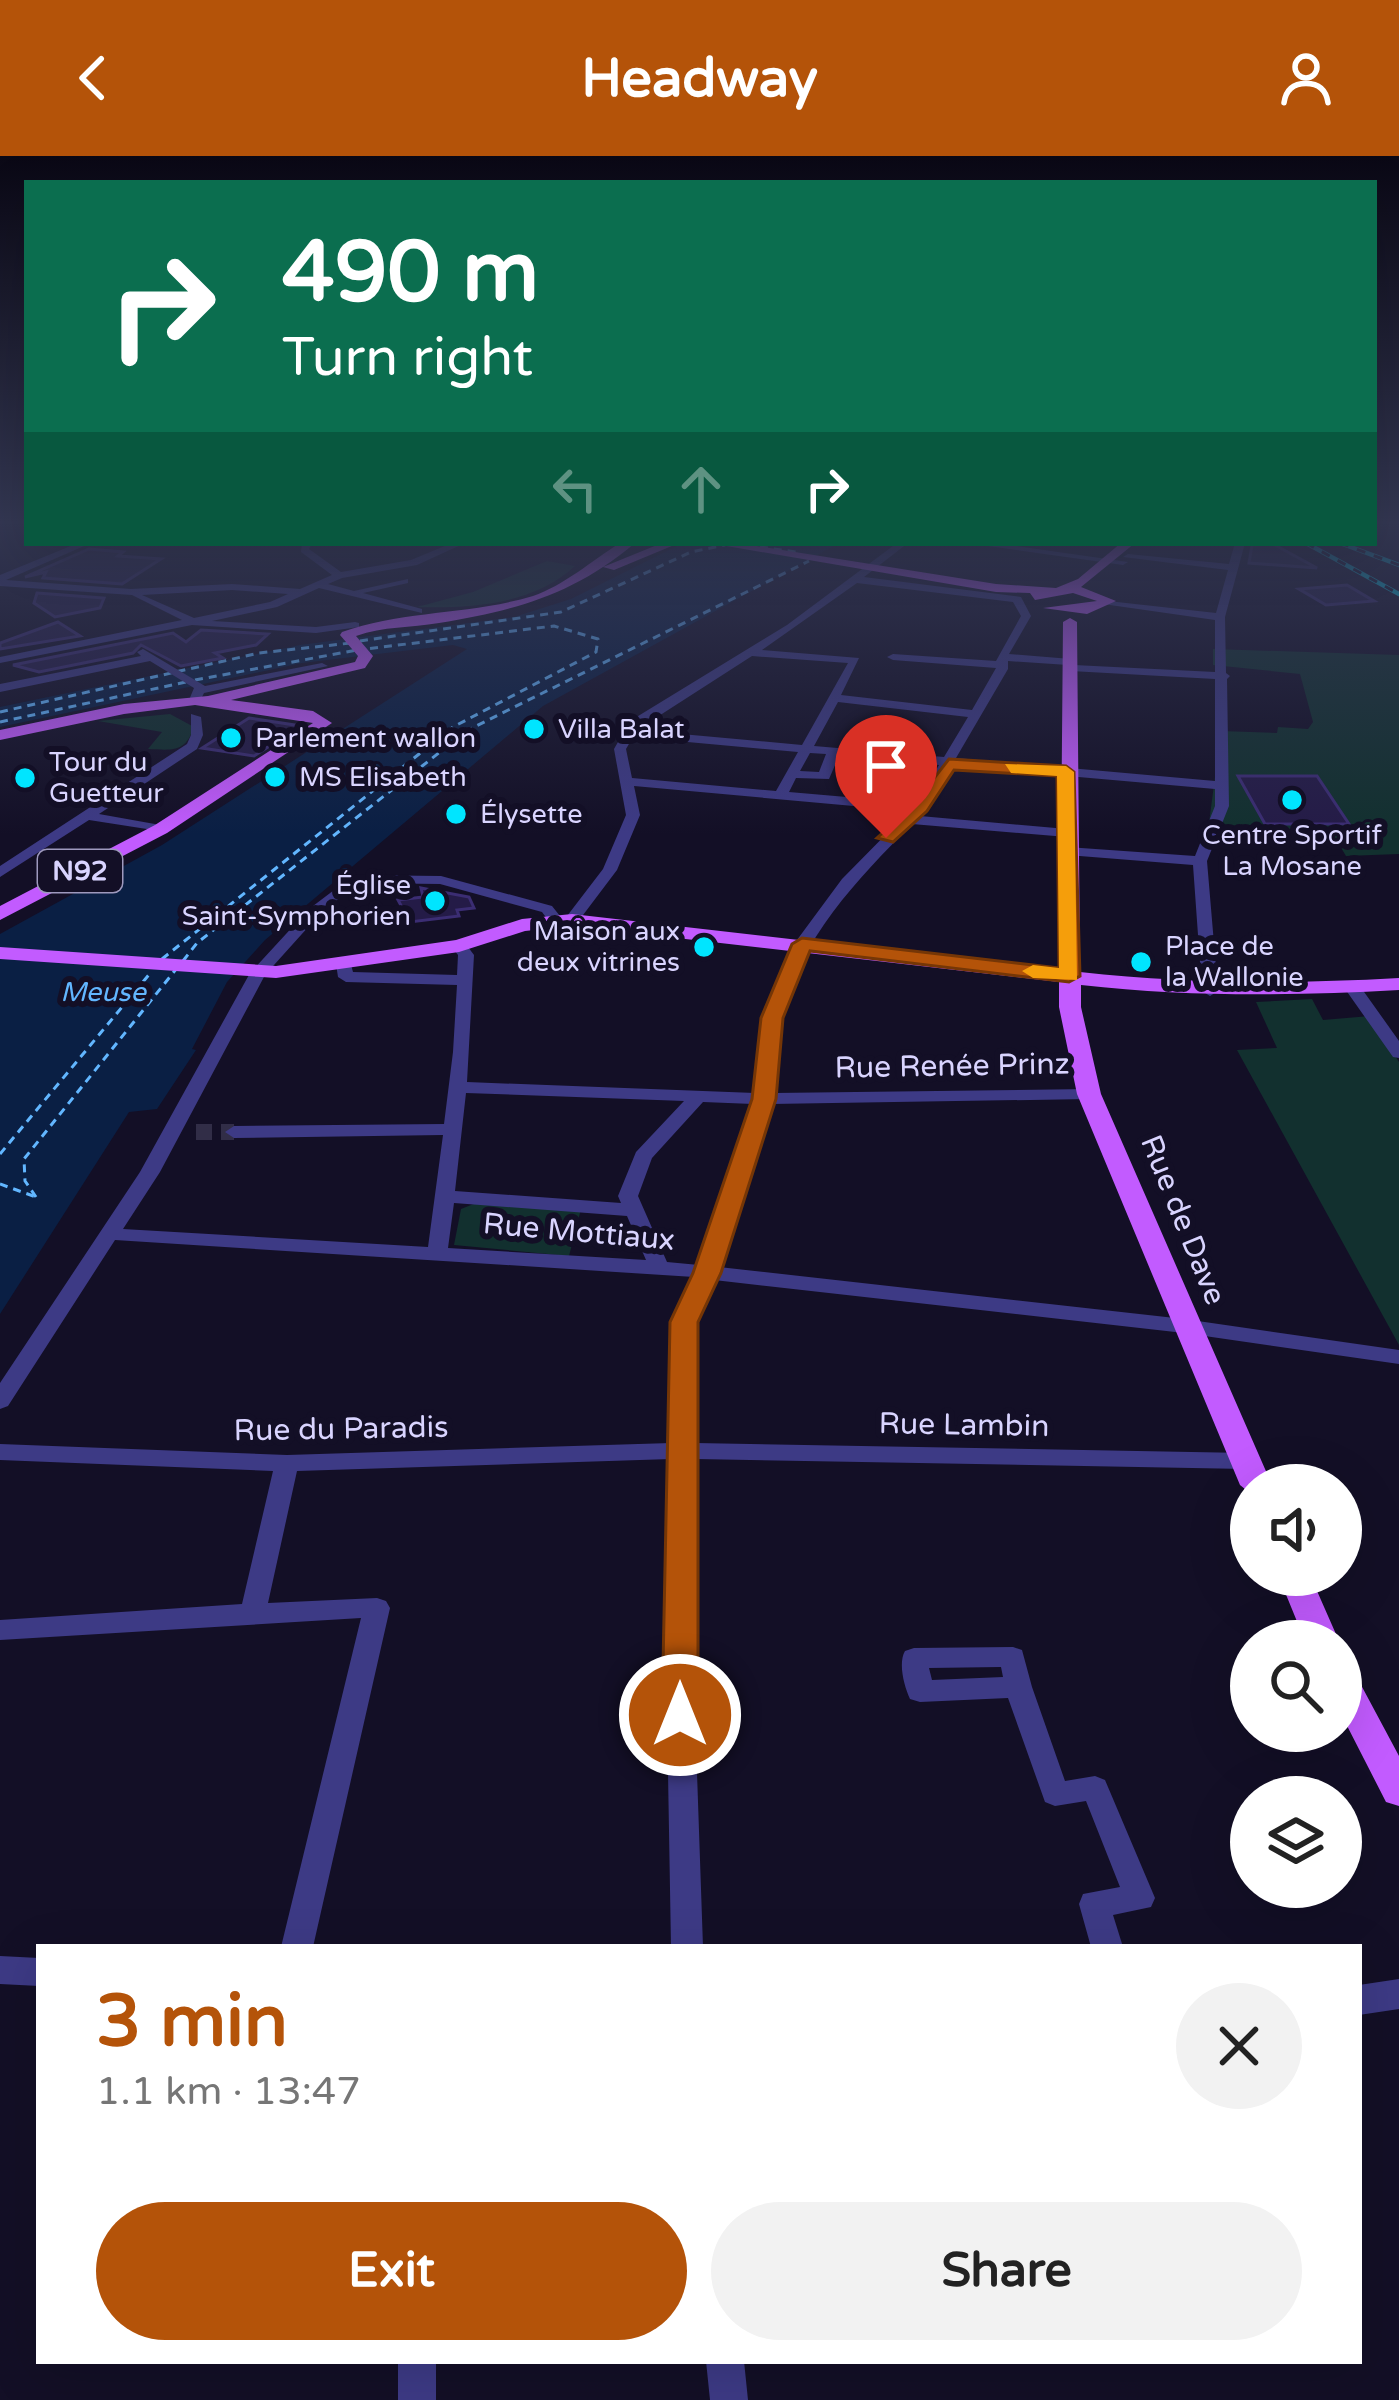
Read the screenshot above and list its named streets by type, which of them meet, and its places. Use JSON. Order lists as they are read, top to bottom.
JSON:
{
  "streets": {
    "main road": ["N92", "Rue de Dave"],
    "street": [
      "Rue Renée Prinz",
      "Rue Mottiaux",
      "Rue Lambin",
      "Rue du Paradis"
    ]
  },
  "crossings": [
    ["Rue Renée Prinz", "Rue de Dave"],
    ["Rue de Dave", "Rue Mottiaux"],
    ["Rue Lambin", "Rue du Paradis"]
  ],
  "water": ["Meuse"],
  "places": [
    "Villa Balat",
    "Parlement wallon",
    "MS Elisabeth",
    "Tour du Guetteur",
    "Centre Sportif La Mosane",
    "Élysette",
    "Église Saint-Symphorien",
    "Maison aux deux vitrines",
    "Place de la Wallonie"
  ],
  "page": {
    "header": "Headway",
    "turn": ["490 m", "Turn right"],
    "heading": ["3 min", "1.1 km · 13:47"],
    "buttons": ["Exit", "Share"]
  }
}
